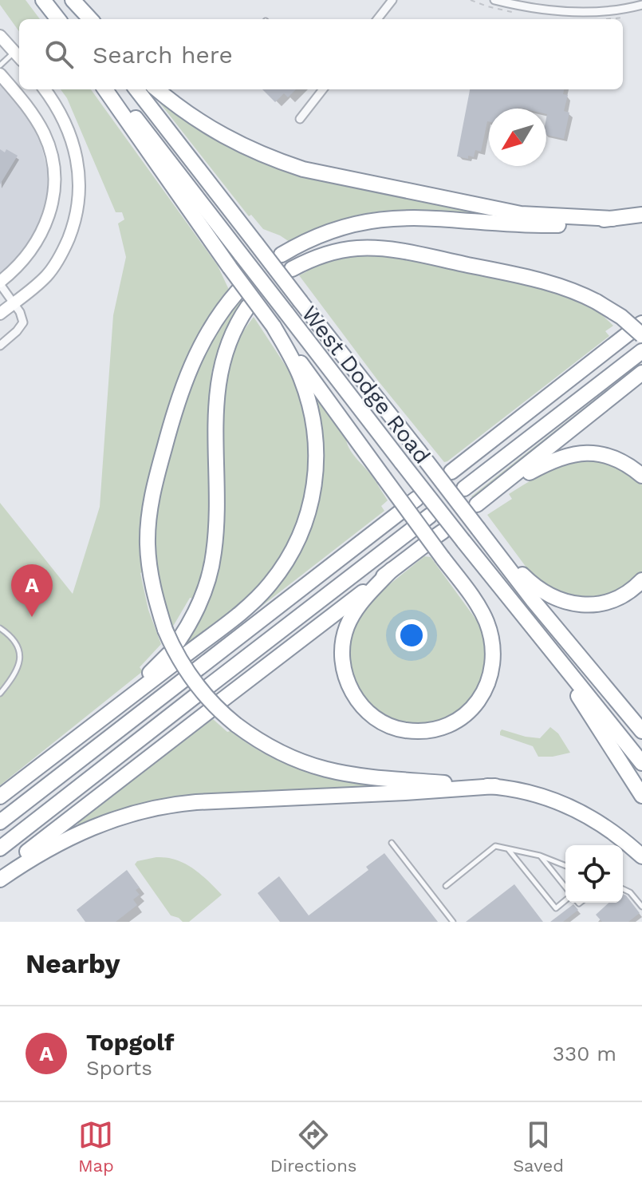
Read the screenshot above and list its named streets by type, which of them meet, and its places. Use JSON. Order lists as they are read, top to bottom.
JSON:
{
  "streets": {
    "highway": ["West Dodge Road"]
  },
  "north": "bottom left",
  "page": {
    "search": "Search here",
    "pins": "A",
    "heading": "Nearby",
    "list": [
      {
        "mark": "A",
        "name": "Topgolf",
        "note": "Sports",
        "value": "330 m"
      }
    ],
    "nav": ["Map", "Directions", "Saved"]
  }
}
